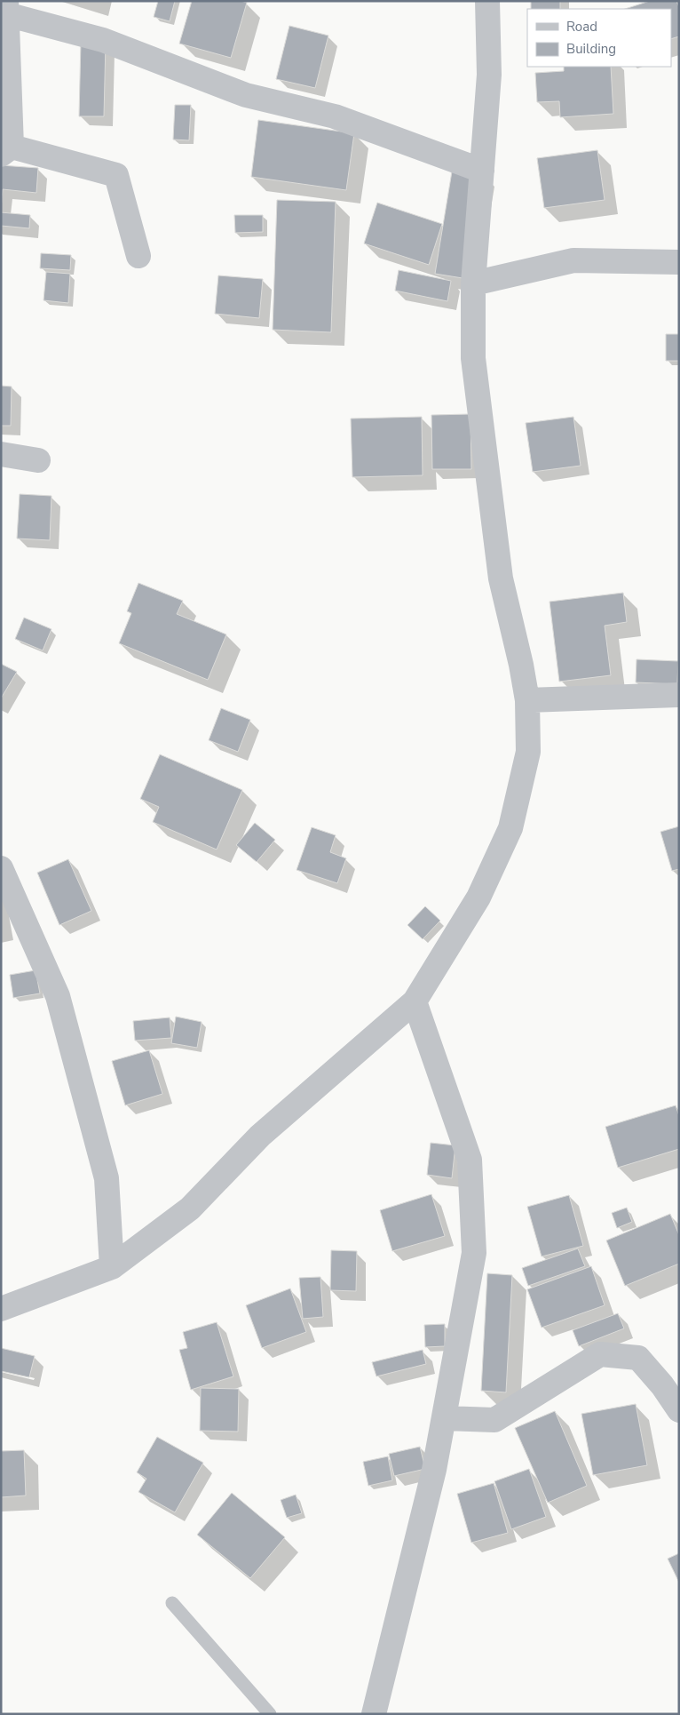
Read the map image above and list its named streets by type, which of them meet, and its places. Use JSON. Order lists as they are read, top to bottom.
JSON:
{
  "legend": ["Road", "Building"]
}
